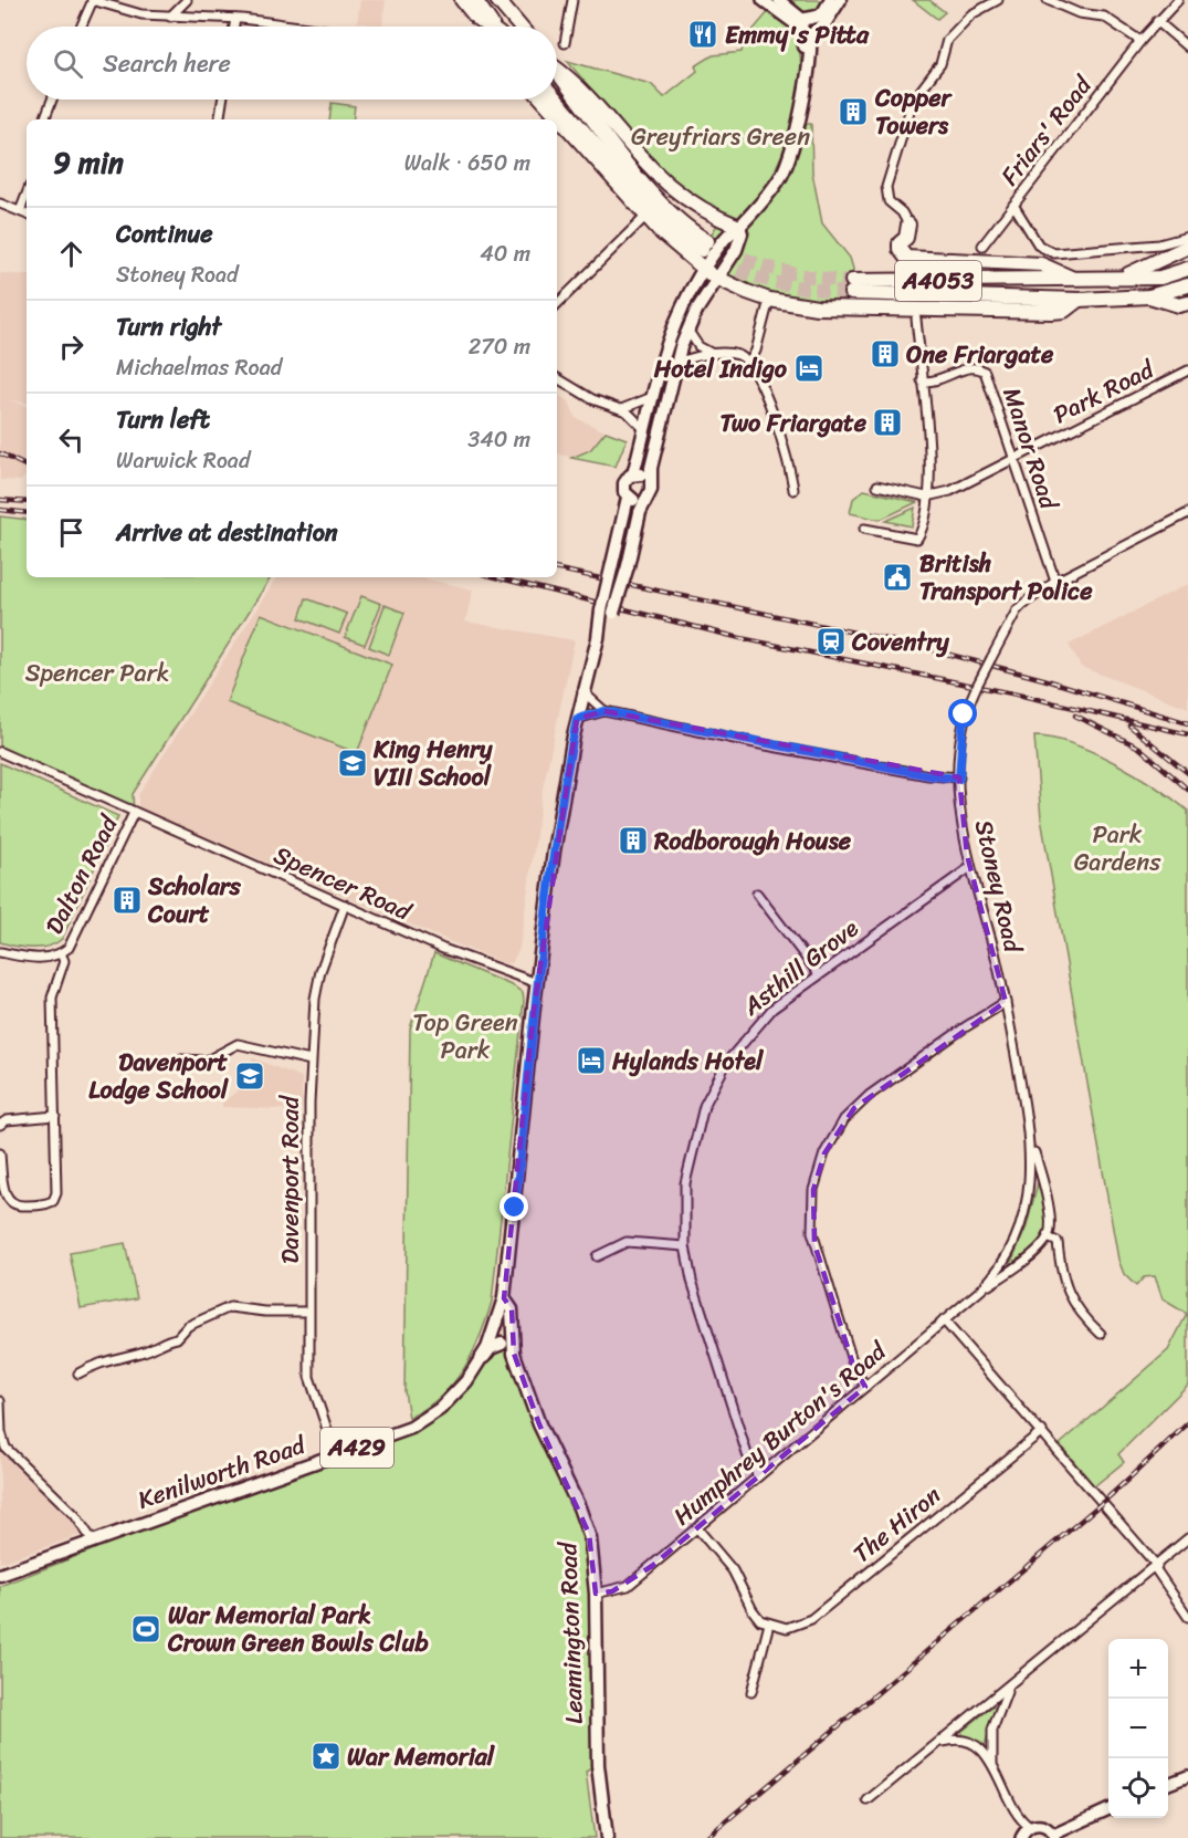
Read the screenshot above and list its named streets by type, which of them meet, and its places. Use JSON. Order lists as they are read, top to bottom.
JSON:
{
  "streets": {
    "highway": ["A4053"],
    "main road": ["A429", "Kenilworth Road", "Leamington Road"],
    "street": [
      "Friars' Road",
      "Park Road",
      "Manor Road",
      "Dalton Road",
      "Spencer Road",
      "Stoney Road",
      "Asthill Grove",
      "Davenport Road",
      "Humphrey Burton's Road",
      "The Hiron"
    ]
  },
  "crossings": [
    ["A4053", "A429"],
    ["Park Road", "Manor Road"],
    ["Manor Road", "Stoney Road"],
    ["Dalton Road", "Spencer Road"],
    ["Spencer Road", "Davenport Road"],
    ["Spencer Road", "A429"],
    ["Stoney Road", "Asthill Grove"],
    ["Stoney Road", "Humphrey Burton's Road"],
    ["Asthill Grove", "Humphrey Burton's Road"],
    ["Davenport Road", "Kenilworth Road"],
    ["Humphrey Burton's Road", "Leamington Road"],
    ["A429", "Kenilworth Road"],
    ["A429", "Leamington Road"]
  ],
  "parks": [
    "Greyfriars Green",
    "Spencer Park",
    "Park Gardens",
    "Top Green Park"
  ],
  "places": {
    "restaurant": ["Emmy's Pitta"],
    "building": [
      "Copper Towers",
      "One Friargate",
      "Two Friargate",
      "Rodborough House",
      "Scholars Court"
    ],
    "hotel": ["Hotel Indigo", "Hylands Hotel"],
    "public building": ["British Transport Police"],
    "station": ["Coventry"],
    "school or university": ["King Henry VIII School", "Davenport Lodge School"],
    "sports": ["War Memorial Park Crown Green Bowls Club"],
    "place": ["War Memorial"]
  },
  "page": {
    "search": "Search here",
    "heading": ["9 min", "Walk · 650 m"],
    "list": [
      ["Continue", "Stoney Road", "40 m"],
      ["Turn right", "Michaelmas Road", "270 m"],
      ["Turn left", "Warwick Road", "340 m"],
      "Arrive at destination"
    ],
    "map_buttons": ["+", "−"]
  }
}
